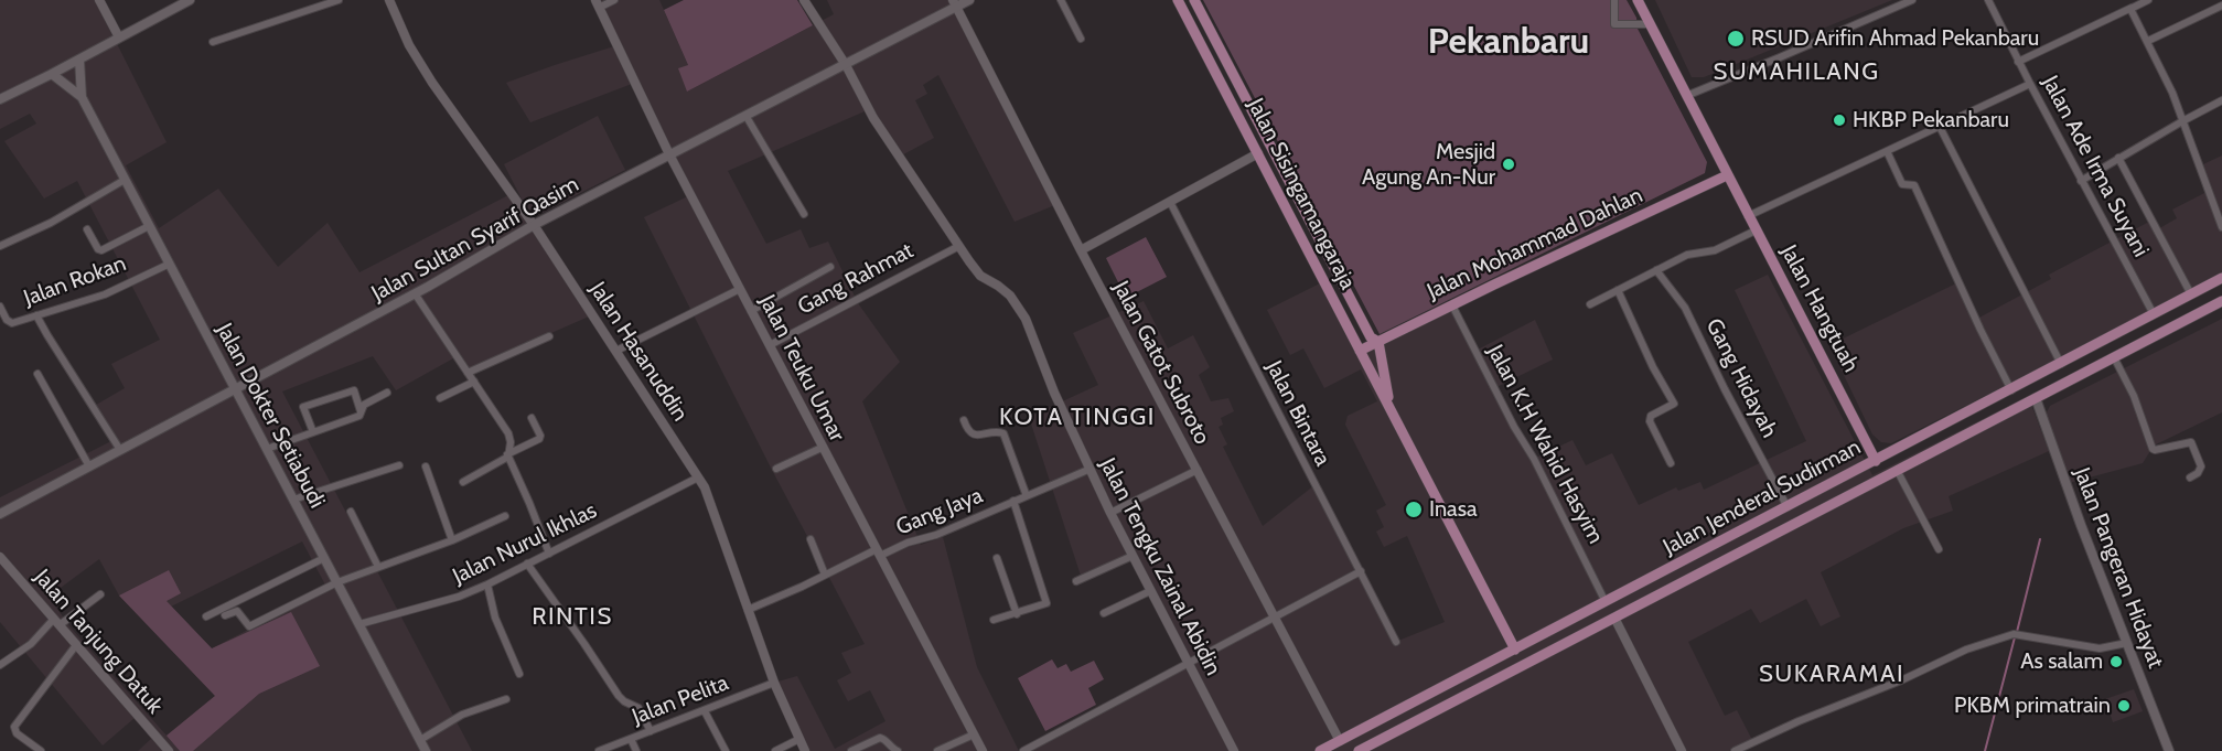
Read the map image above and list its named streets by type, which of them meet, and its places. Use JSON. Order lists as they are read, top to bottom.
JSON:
{
  "streets": {
    "main road": [
      "Jalan Sisingamangaraja",
      "Jalan Sultan Syarif Qasim",
      "Jalan Mohammad Dahlan",
      "Jalan Hangtuah",
      "Jalan Dokter Setiabudi",
      "Jalan Jenderal Sudirman",
      "Jalan Pangeran Hidayat"
    ],
    "street": [
      "Jalan Ade Irma Suyani",
      "Gang Rahmat",
      "Jalan Rokan",
      "Jalan Hasanuddin",
      "Jalan Gatot Subroto",
      "Jalan Teuku Umar",
      "Gang Hidayah",
      "Jalan Bintara",
      "Jalan K.H Wahid Hasyim",
      "Gang Jaya",
      "Jalan Nurul Ikhlas",
      "Jalan Tengku Zainal Abidin",
      "Jalan Tanjung Datuk",
      "Jalan Pelita"
    ]
  },
  "crossings": [
    ["Jalan Ade Irma Suyani", "Jalan Jenderal Sudirman"],
    ["Jalan Sisingamangaraja", "Jalan Mohammad Dahlan"],
    ["Jalan Sisingamangaraja", "Jalan Jenderal Sudirman"],
    ["Jalan Sultan Syarif Qasim", "Jalan Hasanuddin"],
    ["Jalan Sultan Syarif Qasim", "Jalan Gatot Subroto"],
    ["Jalan Sultan Syarif Qasim", "Jalan Teuku Umar"],
    ["Jalan Sultan Syarif Qasim", "Jalan Dokter Setiabudi"],
    ["Jalan Sultan Syarif Qasim", "Jalan Tengku Zainal Abidin"],
    ["Jalan Mohammad Dahlan", "Jalan Hangtuah"],
    ["Jalan Mohammad Dahlan", "Jalan K.H Wahid Hasyim"],
    ["Gang Rahmat", "Jalan Teuku Umar"],
    ["Gang Rahmat", "Jalan Tengku Zainal Abidin"],
    ["Jalan Rokan", "Jalan Dokter Setiabudi"],
    ["Jalan Hangtuah", "Jalan Jenderal Sudirman"],
    ["Jalan Hasanuddin", "Gang Jaya"],
    ["Jalan Hasanuddin", "Jalan Nurul Ikhlas"],
    ["Jalan Hasanuddin", "Jalan Pelita"],
    ["Jalan Gatot Subroto", "Jalan Jenderal Sudirman"],
    ["Jalan Teuku Umar", "Gang Jaya"],
    ["Gang Hidayah", "Jalan Jenderal Sudirman"],
    ["Jalan Dokter Setiabudi", "Jalan Nurul Ikhlas"],
    ["Jalan K.H Wahid Hasyim", "Jalan Jenderal Sudirman"],
    ["Jalan Jenderal Sudirman", "Jalan Pangeran Hidayat"],
    ["Gang Jaya", "Jalan Tengku Zainal Abidin"]
  ],
  "districts": [
    "Pekanbaru",
    "SUMAHILANG",
    "KOTA TINGGI",
    "RINTIS",
    "SUKARAMAI"
  ],
  "places": [
    "RSUD Arifin Ahmad Pekanbaru",
    "HKBP Pekanbaru",
    "Mesjid Agung An-Nur",
    "Inasa",
    "As salam",
    "PKBM primatrain"
  ]
}
